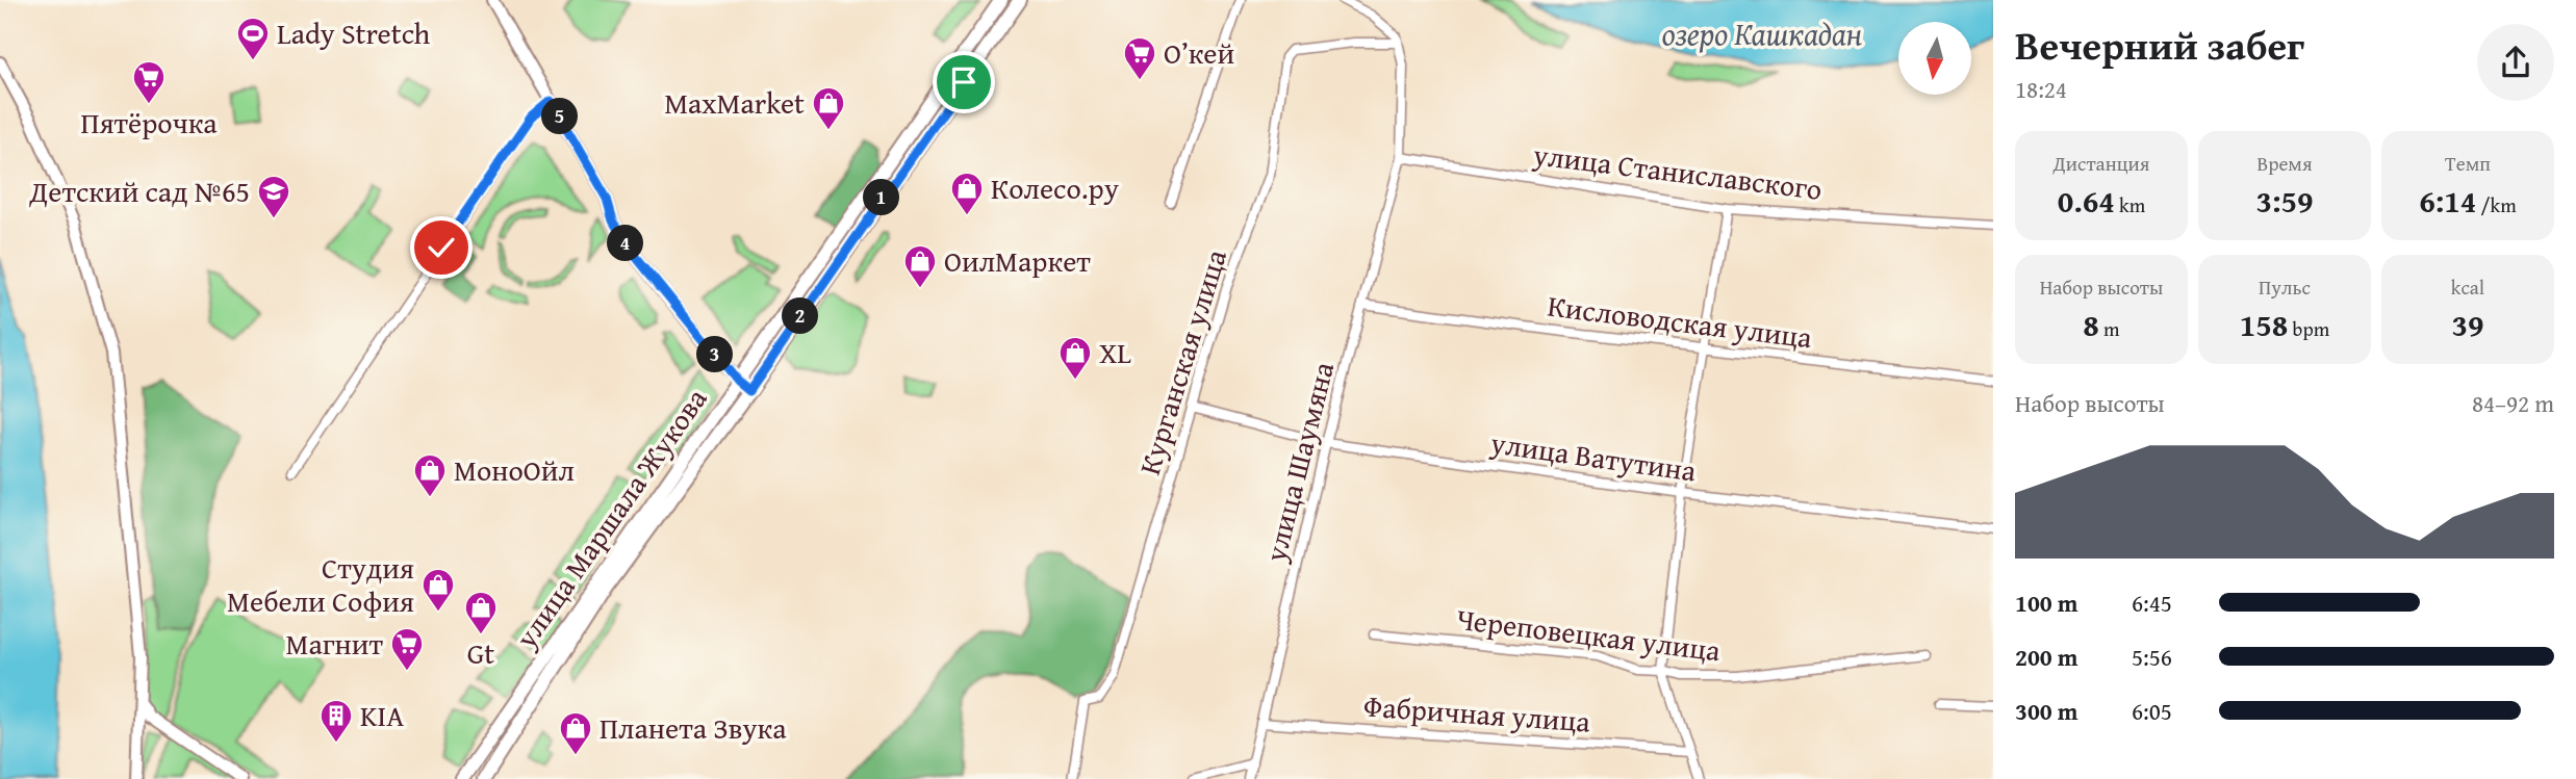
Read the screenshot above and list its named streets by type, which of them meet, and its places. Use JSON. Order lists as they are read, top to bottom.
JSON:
{
  "streets": {
    "main road": ["улица Маршала Жукова"],
    "street": [
      "улица Станиславского",
      "Кисловодская улица",
      "Курганская улица",
      "улица Ватутина",
      "улица Шаумяна",
      "Череповецкая улица",
      "Фабричная улица"
    ]
  },
  "crossings": [
    ["улица Станиславского", "улица Шаумяна"],
    ["Кисловодская улица", "улица Шаумяна"],
    ["Курганская улица", "улица Ватутина"],
    ["Курганская улица", "улица Шаумяна"],
    ["улица Ватутина", "улица Шаумяна"],
    ["улица Шаумяна", "Фабричная улица"]
  ],
  "water": ["озеро Кашкадан"],
  "places": {
    "sports": ["Lady Stretch"],
    "supermarket": ["О’кей", "Пятёрочка", "Магнит"],
    "shop": [
      "MaxMarket",
      "Колесо.ру",
      "ОилМаркет",
      "XL",
      "МоноОйл",
      "Студия Мебели София",
      "Gt",
      "Планета Звука"
    ],
    "school or university": ["Детский сад №65"],
    "building": ["KIA"]
  },
  "north": "bottom",
  "page": {
    "heading": ["Вечерний забег", "18:24"],
    "pins": [
      "5",
      "1",
      "4",
      "2",
      "3"
    ],
    "stats": [
      ["Дистанция", "0.64 km"],
      ["Время", "3:59"],
      ["Темп", "6:14 /km"],
      ["Набор высоты", "8 m"],
      ["Пульс", "158 bpm"],
      ["kcal", "39"]
    ],
    "chart": ["Набор высоты", "84–92 m"],
    "list": [
      {
        "name": "100 m",
        "note": "6:45"
      },
      {
        "name": "200 m",
        "note": "5:56"
      },
      {
        "name": "300 m",
        "note": "6:05"
      }
    ]
  }
}
